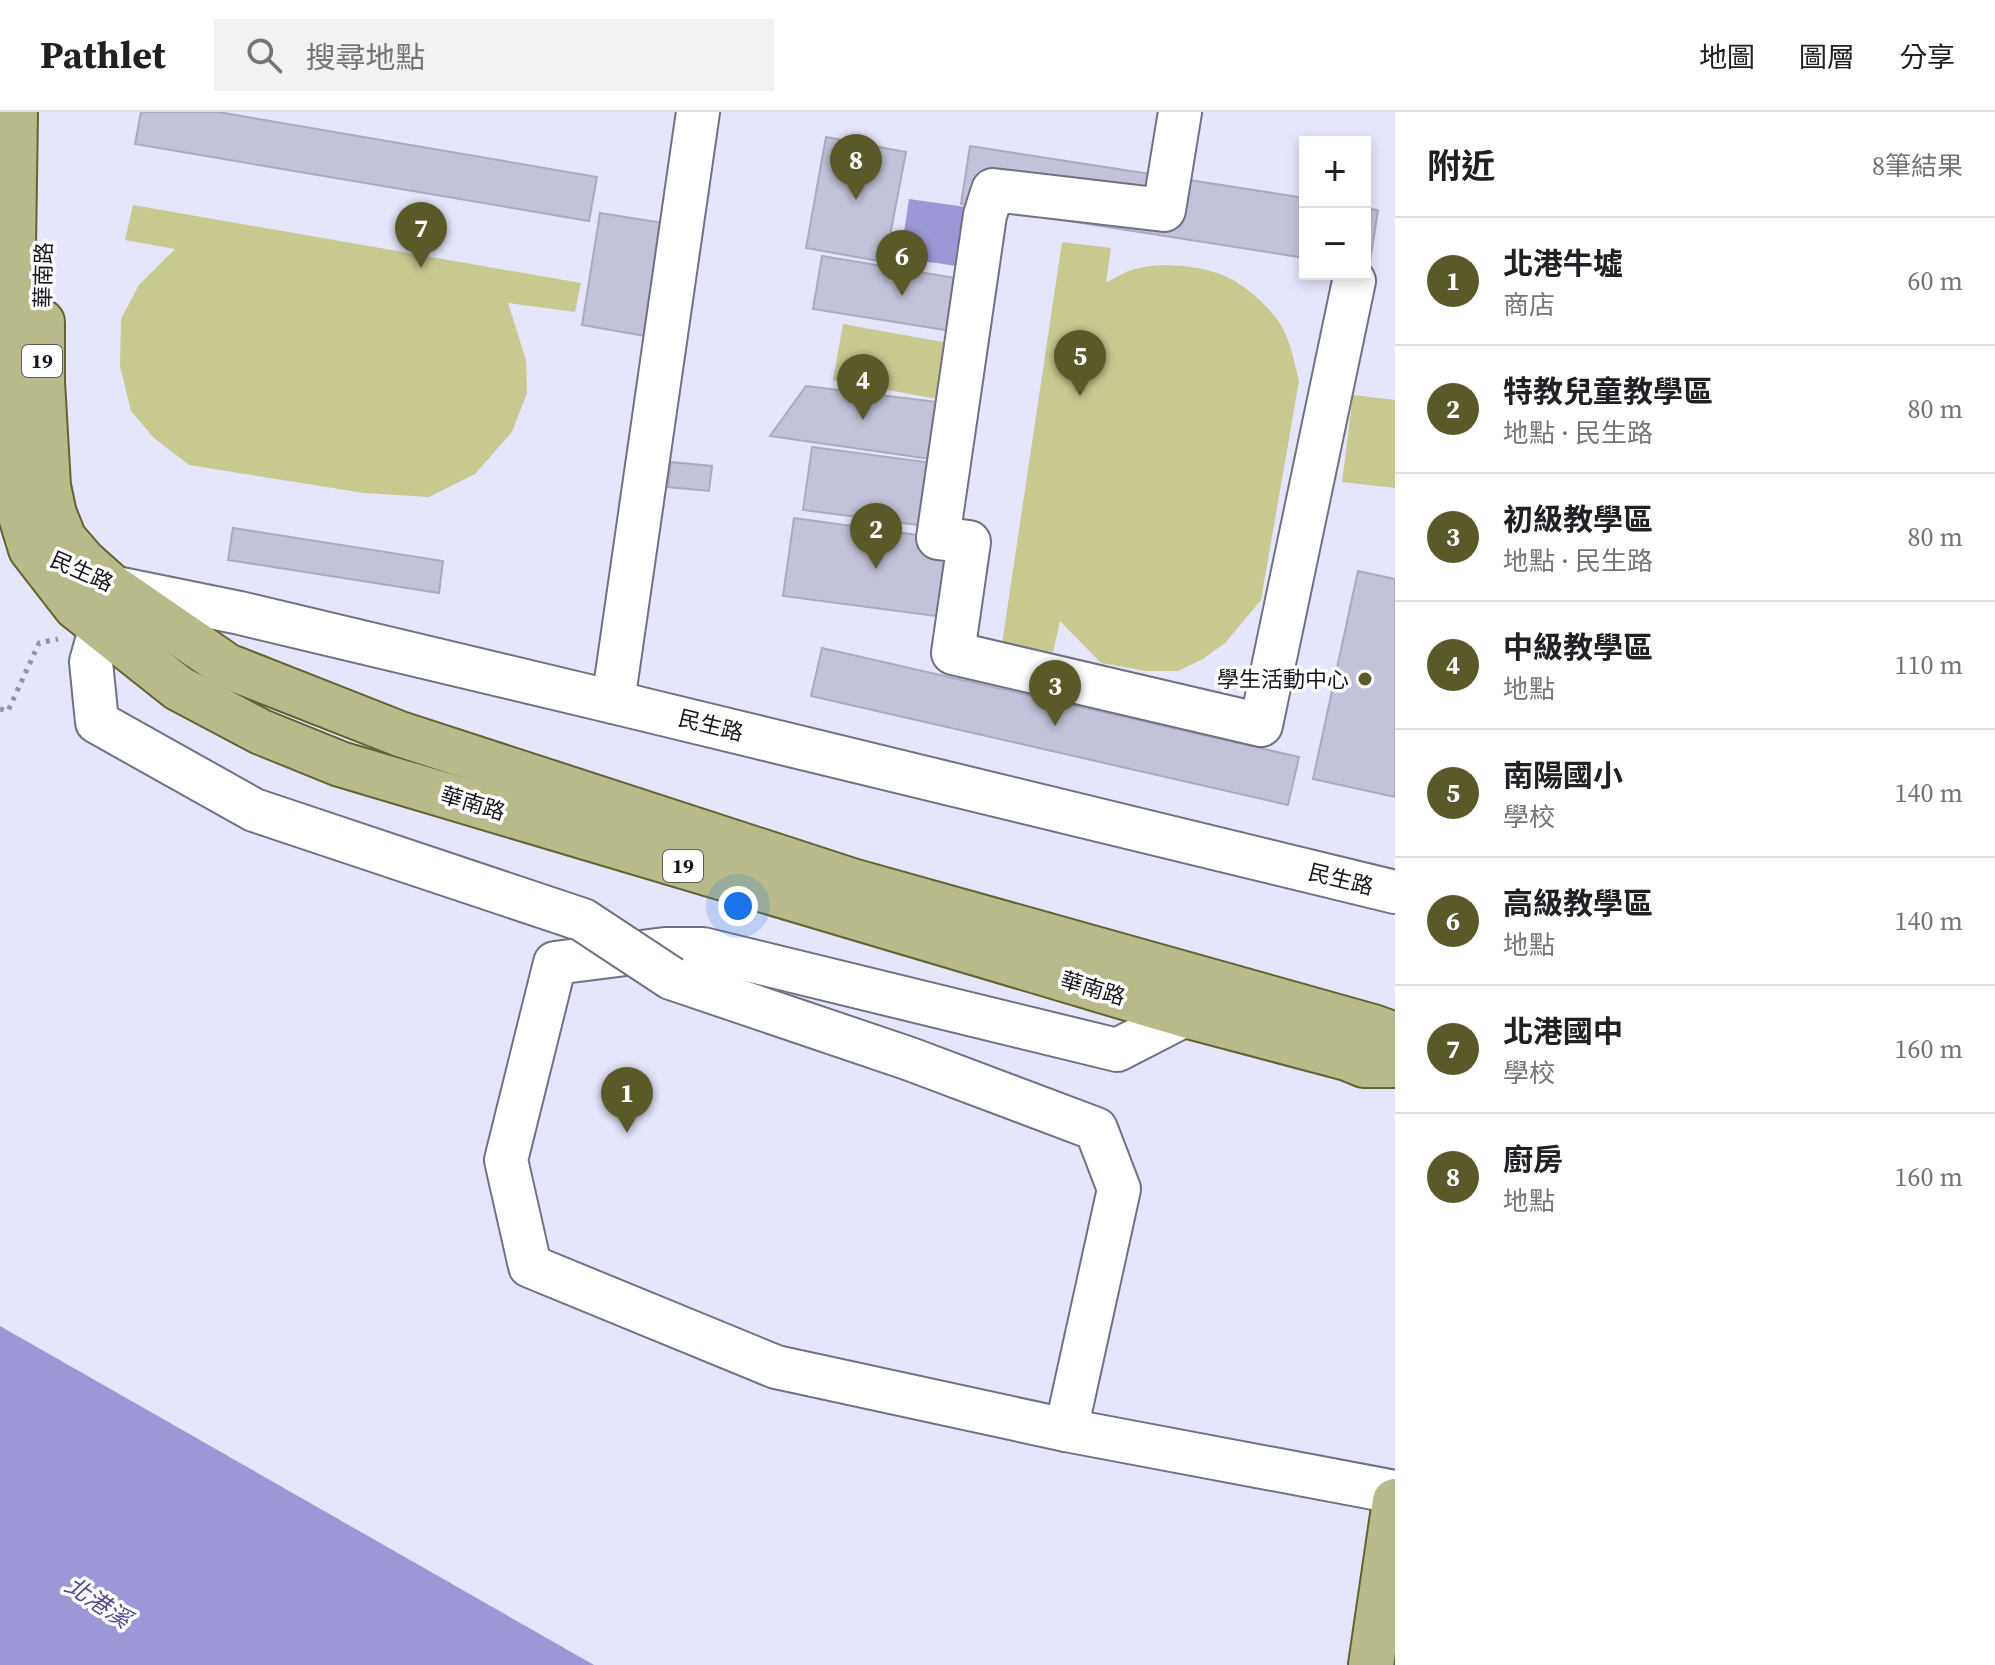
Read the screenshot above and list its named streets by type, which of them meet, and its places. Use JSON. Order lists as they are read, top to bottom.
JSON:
{
  "streets": {
    "main road": ["華南路", "19", "民生路"]
  },
  "crossings": [
    ["華南路", "民生路"]
  ],
  "water": ["北港溪"],
  "places": ["學生活動中心"],
  "page": {
    "header": "Pathlet",
    "search": "搜尋地點",
    "nav": ["地圖", "圖層", "分享"],
    "heading": ["附近", "8筆結果"],
    "pins": [
      "8",
      "7",
      "6",
      "5",
      "4",
      "2",
      "3",
      "1"
    ],
    "map_buttons": ["+", "−"],
    "list": [
      {
        "mark": "1",
        "name": "北港牛墟",
        "note": "商店",
        "value": "60 m"
      },
      {
        "mark": "2",
        "name": "特教兒童教學區",
        "note": "地點 · 民生路",
        "value": "80 m"
      },
      {
        "mark": "3",
        "name": "初級教學區",
        "note": "地點 · 民生路",
        "value": "80 m"
      },
      {
        "mark": "4",
        "name": "中級教學區",
        "note": "地點",
        "value": "110 m"
      },
      {
        "mark": "5",
        "name": "南陽國小",
        "note": "學校",
        "value": "140 m"
      },
      {
        "mark": "6",
        "name": "高級教學區",
        "note": "地點",
        "value": "140 m"
      },
      {
        "mark": "7",
        "name": "北港國中",
        "note": "學校",
        "value": "160 m"
      },
      {
        "mark": "8",
        "name": "廚房",
        "note": "地點",
        "value": "160 m"
      }
    ]
  }
}
